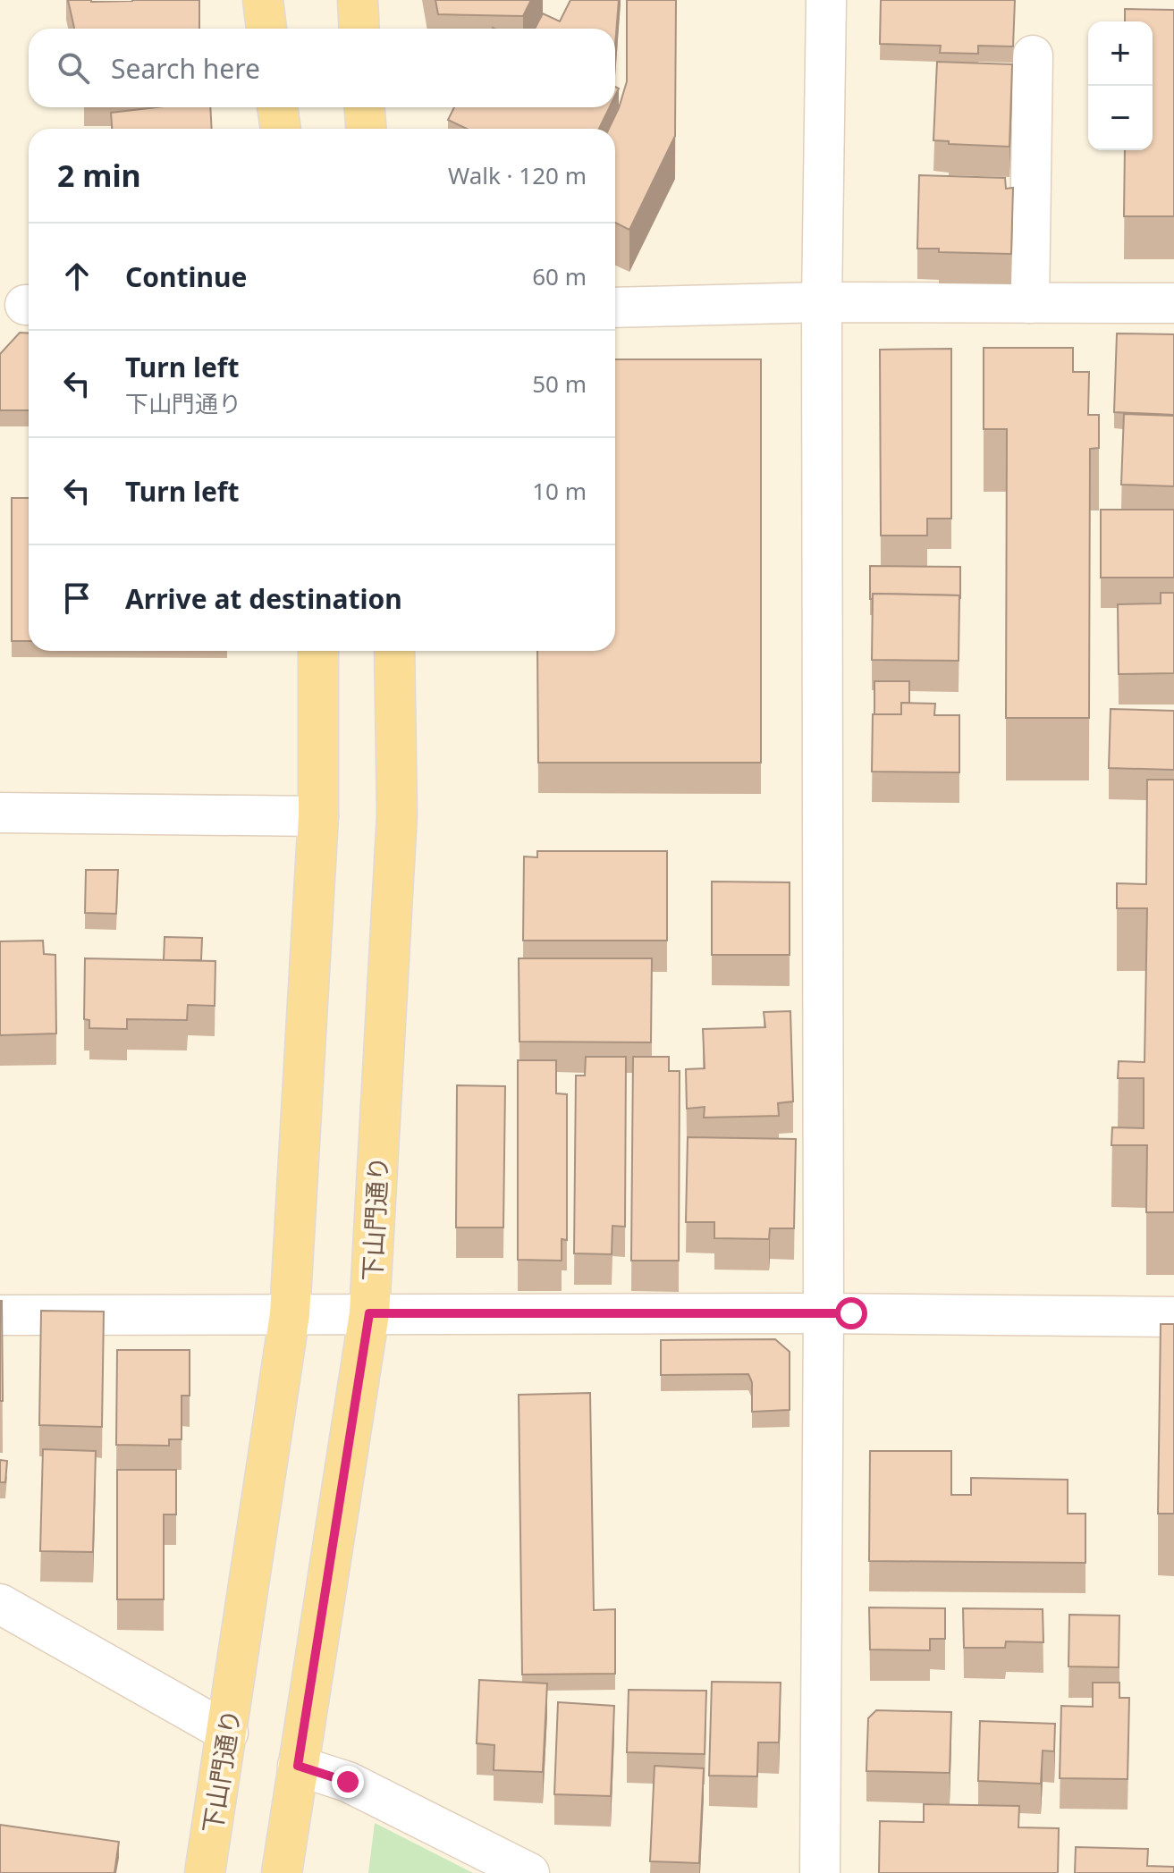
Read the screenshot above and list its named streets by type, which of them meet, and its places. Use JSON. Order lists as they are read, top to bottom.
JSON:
{
  "streets": {
    "main road": ["下山門通り"]
  },
  "page": {
    "map_buttons": ["+", "−"],
    "search": "Search here",
    "heading": ["2 min", "Walk · 120 m"],
    "list": [
      ["Continue", "60 m"],
      ["Turn left", "下山門通り", "50 m"],
      ["Turn left", "10 m"],
      "Arrive at destination"
    ]
  }
}
